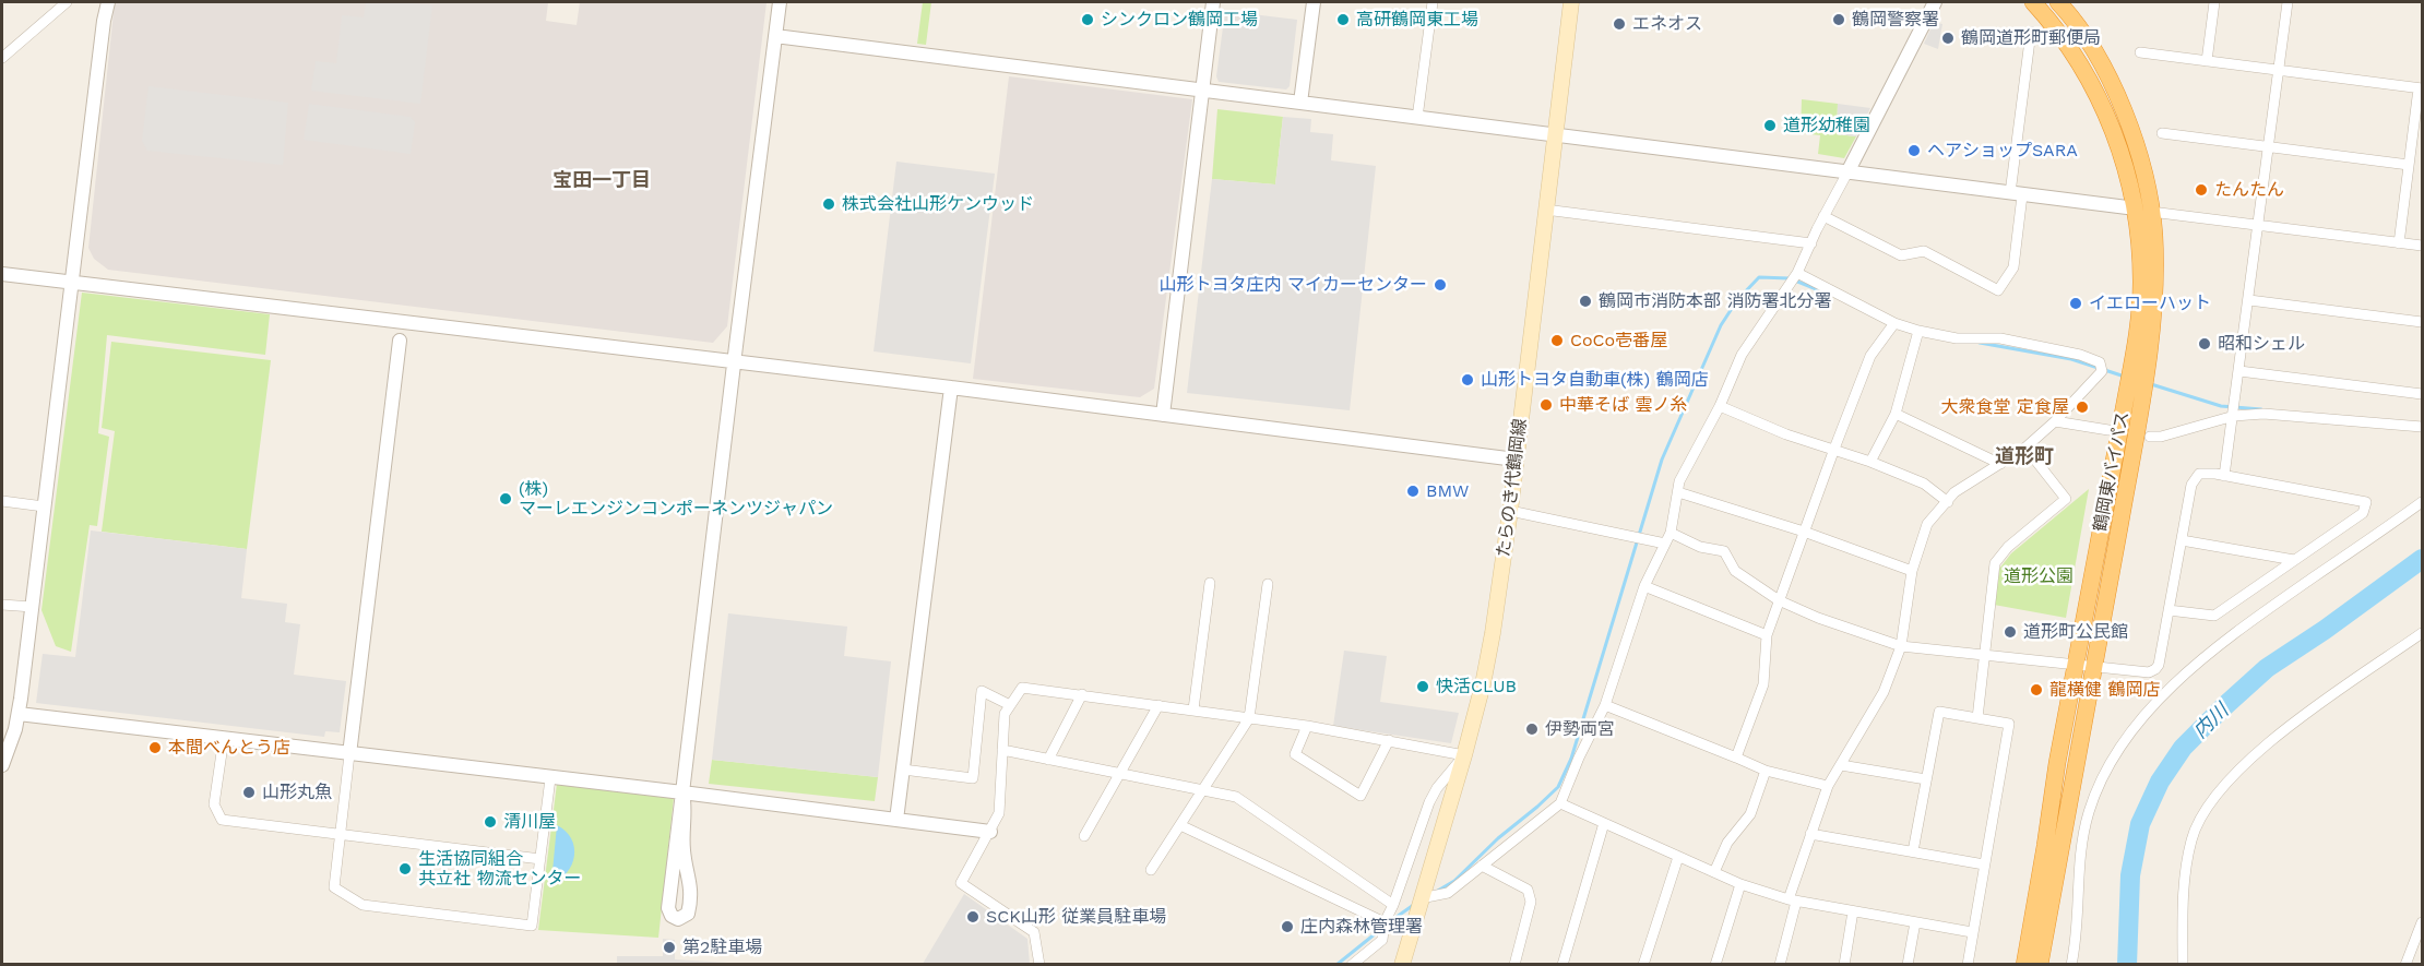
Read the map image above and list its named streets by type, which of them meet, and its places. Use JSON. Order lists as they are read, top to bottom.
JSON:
{
  "streets": {
    "highway": ["鶴岡東バイパス"],
    "main road": ["たらのき代鶴岡線"]
  },
  "districts": ["宝田一丁目", "道形町"],
  "water": ["内川"],
  "parks": ["道形公園"],
  "places": [
    "シンクロン鶴岡工場",
    "高研鶴岡東工場",
    "鶴岡警察署",
    "エネオス",
    "鶴岡道形町郵便局",
    "道形幼稚園",
    "ヘアショップSARA",
    "たんたん",
    "株式会社山形ケンウッド",
    "山形トヨタ庄内 マイカーセンター",
    "鶴岡市消防本部 消防署北分署",
    "イエローハット",
    "CoCo壱番屋",
    "昭和シェル",
    "山形トヨタ自動車(株) 鶴岡店",
    "中華そば 雲ノ糸",
    "大衆食堂 定食屋",
    "BMW",
    "(株) マーレエンジンコンポーネンツジャパン",
    "道形町公民館",
    "快活CLUB",
    "龍横健 鶴岡店",
    "伊勢両宮",
    "本間べんとう店",
    "山形丸魚",
    "清川屋",
    "生活協同組合 共立社 物流センター",
    "SCK山形 従業員駐車場",
    "庄内森林管理署",
    "第2駐車場"
  ]
}
